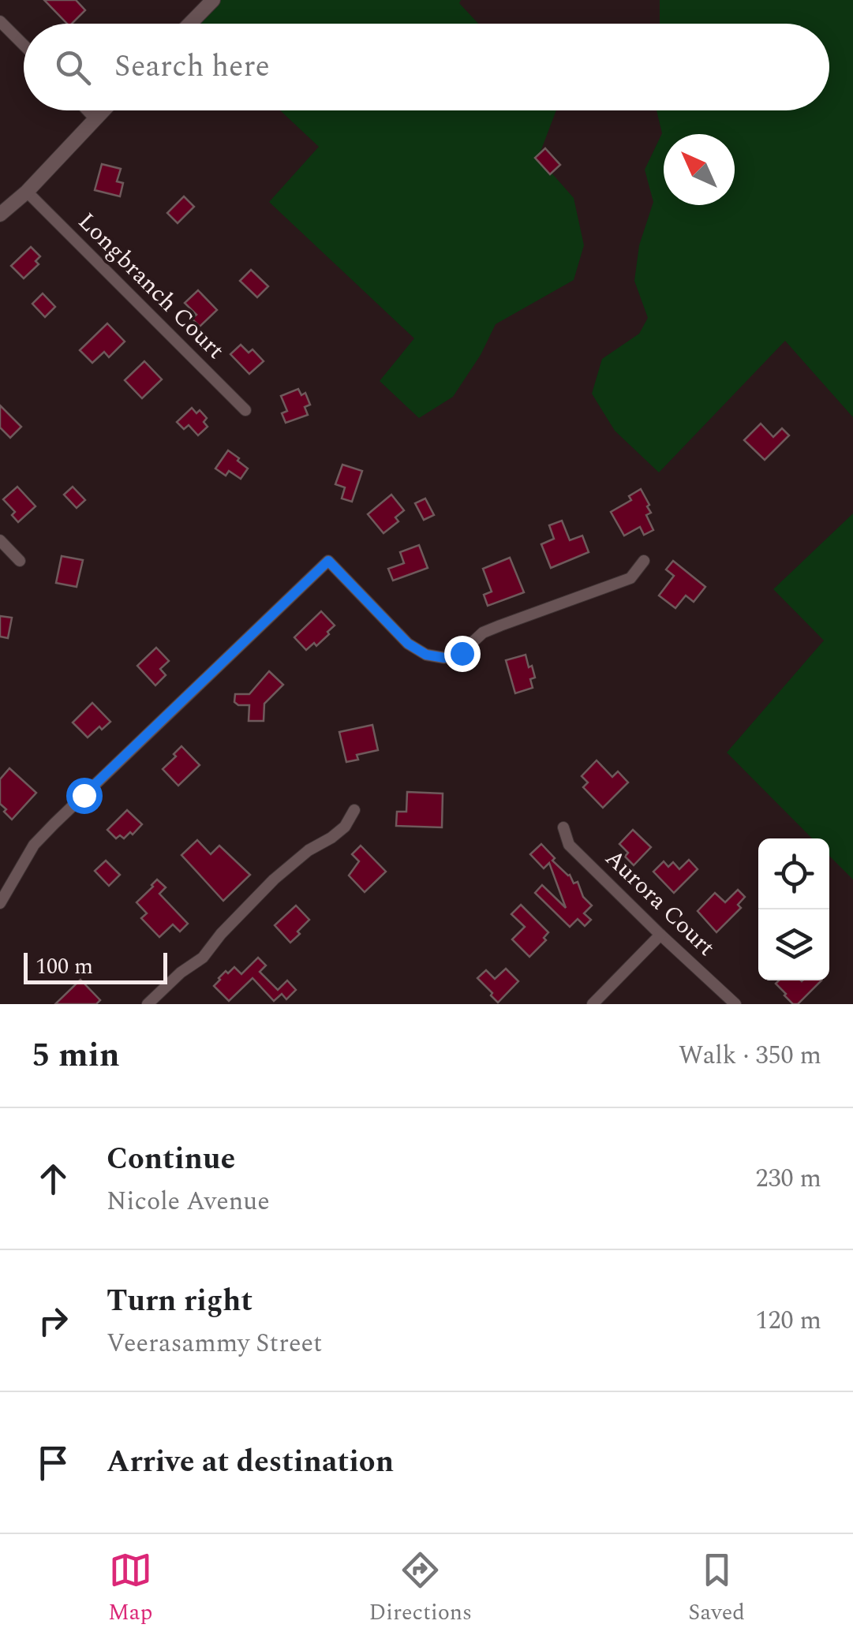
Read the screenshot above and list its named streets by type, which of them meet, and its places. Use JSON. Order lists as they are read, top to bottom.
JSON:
{
  "streets": {
    "street": ["Longbranch Court", "Aurora Court"]
  },
  "scale_bar": "100 m",
  "north": "top left",
  "page": {
    "search": "Search here",
    "scale": "100 m",
    "heading": ["5 min", "Walk · 350 m"],
    "list": [
      ["Continue", "Nicole Avenue", "230 m"],
      ["Turn right", "Veerasammy Street", "120 m"],
      "Arrive at destination"
    ],
    "nav": ["Map", "Directions", "Saved"]
  }
}
